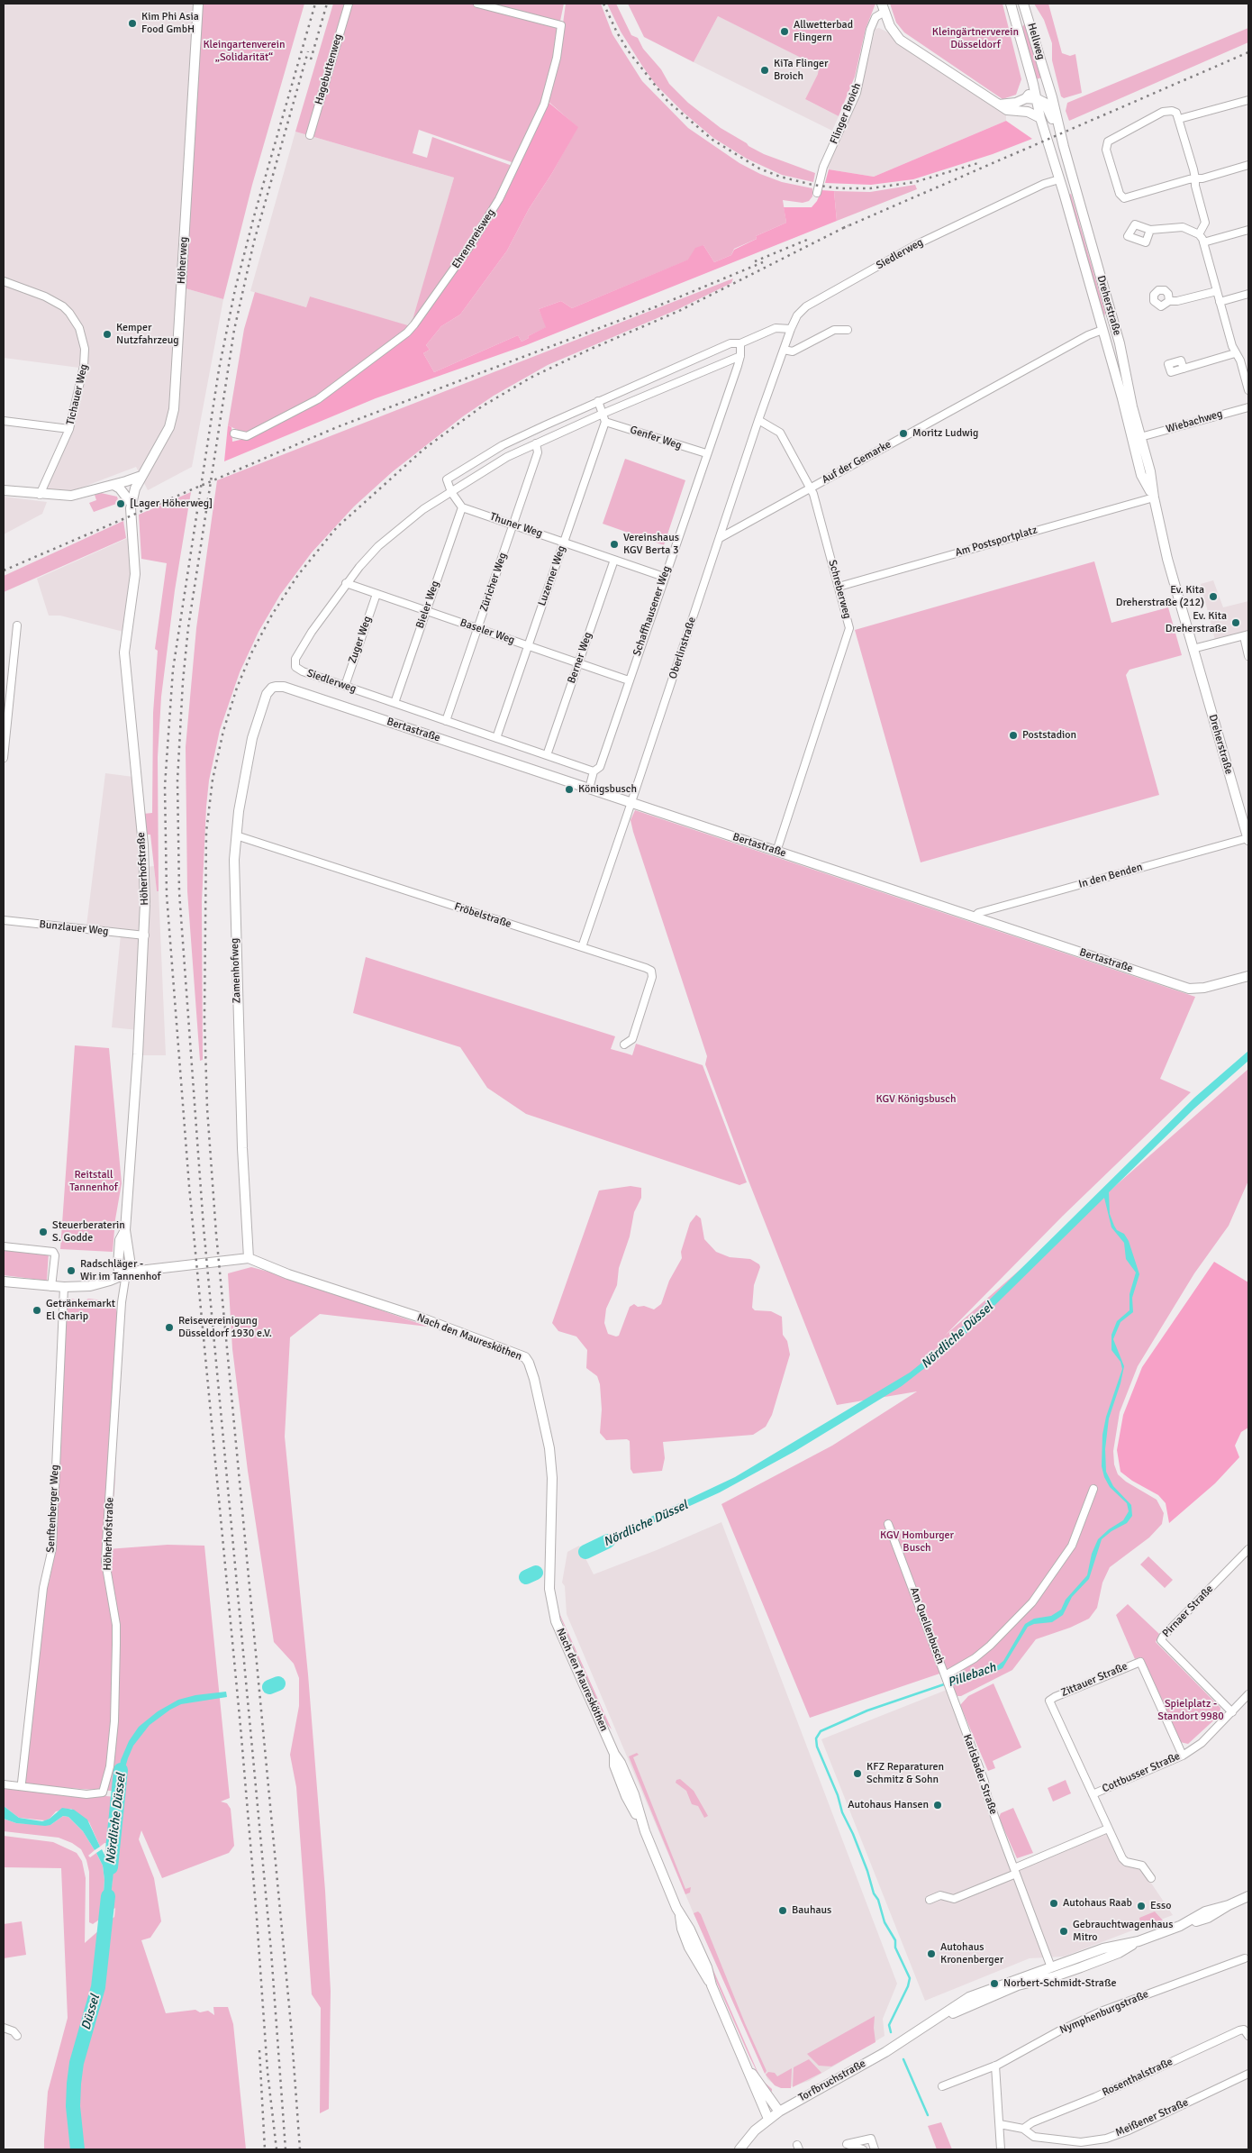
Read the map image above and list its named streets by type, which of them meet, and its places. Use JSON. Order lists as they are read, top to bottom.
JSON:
{
  "streets": {
    "street": [
      "Hellweg",
      "Hagebuttenweg",
      "Flinger Broich",
      "Ehrenpreisweg",
      "Siedlerweg",
      "Höherweg",
      "Dreherstraße",
      "Tichauer Weg",
      "Wiebachweg",
      "Genfer Weg",
      "Auf der Gemarke",
      "Thuner Weg",
      "Am Postsportplatz",
      "Luzerner Weg",
      "Züricher Weg",
      "Schreberweg",
      "Bieler Weg",
      "Schaffhausener Weg",
      "Baseler Weg",
      "Zuger Weg",
      "Oberlinstraße",
      "Berner Weg",
      "Bertastraße",
      "Höherhofstraße",
      "In den Benden",
      "Fröbelstraße",
      "Bunzlauer Weg",
      "Zamenhofweg",
      "Nach den Mauresköthen",
      "Senftenberger Weg",
      "Pirnaer Straße",
      "Am Quellenbusch",
      "Zittauer Straße",
      "Cottbusser Straße",
      "Karlsbader Straße",
      "Nymphenburgstraße",
      "Rosenthalstraße",
      "Torfbruchstraße",
      "Meißener Straße"
    ]
  },
  "crossings": [
    ["Hellweg", "Siedlerweg"],
    ["Hellweg", "Dreherstraße"],
    ["Siedlerweg", "Dreherstraße"],
    ["Siedlerweg", "Luzerner Weg"],
    ["Siedlerweg", "Züricher Weg"],
    ["Siedlerweg", "Bieler Weg"],
    ["Siedlerweg", "Schaffhausener Weg"],
    ["Siedlerweg", "Baseler Weg"],
    ["Siedlerweg", "Zuger Weg"],
    ["Siedlerweg", "Oberlinstraße"],
    ["Siedlerweg", "Berner Weg"],
    ["Höherweg", "Höherhofstraße"],
    ["Dreherstraße", "Wiebachweg"],
    ["Dreherstraße", "Auf der Gemarke"],
    ["Dreherstraße", "Am Postsportplatz"],
    ["Dreherstraße", "In den Benden"],
    ["Genfer Weg", "Luzerner Weg"],
    ["Genfer Weg", "Schaffhausener Weg"],
    ["Auf der Gemarke", "Schreberweg"],
    ["Auf der Gemarke", "Oberlinstraße"],
    ["Thuner Weg", "Luzerner Weg"],
    ["Thuner Weg", "Züricher Weg"],
    ["Thuner Weg", "Bieler Weg"],
    ["Thuner Weg", "Schaffhausener Weg"],
    ["Thuner Weg", "Berner Weg"],
    ["Am Postsportplatz", "Schreberweg"],
    ["Luzerner Weg", "Baseler Weg"],
    ["Züricher Weg", "Baseler Weg"],
    ["Schreberweg", "Oberlinstraße"],
    ["Schreberweg", "Bertastraße"],
    ["Bieler Weg", "Baseler Weg"],
    ["Schaffhausener Weg", "Baseler Weg"],
    ["Schaffhausener Weg", "Bertastraße"],
    ["Baseler Weg", "Zuger Weg"],
    ["Baseler Weg", "Berner Weg"],
    ["Oberlinstraße", "Bertastraße"],
    ["Oberlinstraße", "Fröbelstraße"],
    ["Bertastraße", "In den Benden"],
    ["Bertastraße", "Zamenhofweg"],
    ["Höherhofstraße", "Bunzlauer Weg"],
    ["Höherhofstraße", "Nach den Mauresköthen"],
    ["Fröbelstraße", "Zamenhofweg"],
    ["Zamenhofweg", "Nach den Mauresköthen"],
    ["Nach den Mauresköthen", "Senftenberger Weg"],
    ["Nach den Mauresköthen", "Torfbruchstraße"],
    ["Pirnaer Straße", "Cottbusser Straße"],
    ["Am Quellenbusch", "Karlsbader Straße"],
    ["Zittauer Straße", "Cottbusser Straße"],
    ["Karlsbader Straße", "Torfbruchstraße"],
    ["Rosenthalstraße", "Meißener Straße"]
  ],
  "water": ["Nördliche Düssel", "Pillebach", "Düssel"],
  "parks": [
    "Kleingärtnerverein Düsseldorf",
    "Kleingartenverein „Solidarität“",
    "KGV Königsbusch",
    "Reitstall Tannenhof",
    "KGV Homburger Busch",
    "Spielplatz - Standort 9980"
  ],
  "places": [
    "Kim Phi Asia Food GmbH",
    "Allwetterbad Flingern",
    "KiTa Flinger Broich",
    "Kemper Nutzfahrzeug",
    "Moritz Ludwig",
    "[Lager Höherweg]",
    "Vereinshaus KGV Berta 3",
    "Ev. Kita Dreherstraße (212)",
    "Ev. Kita Dreherstraße",
    "Poststadion",
    "Königsbusch",
    "Steuerberaterin S. Godde",
    "Radschläger - Wir im Tannenhof",
    "Getränkemarkt El Charip",
    "Reisevereinigung Düsseldorf 1930 e.V.",
    "KFZ Reparaturen Schmitz & Sohn",
    "Autohaus Hansen",
    "Autohaus Raab",
    "Esso",
    "Bauhaus",
    "Gebrauchtwagenhaus Mitro",
    "Autohaus Kronenberger",
    "Norbert-Schmidt-Straße"
  ]
}
